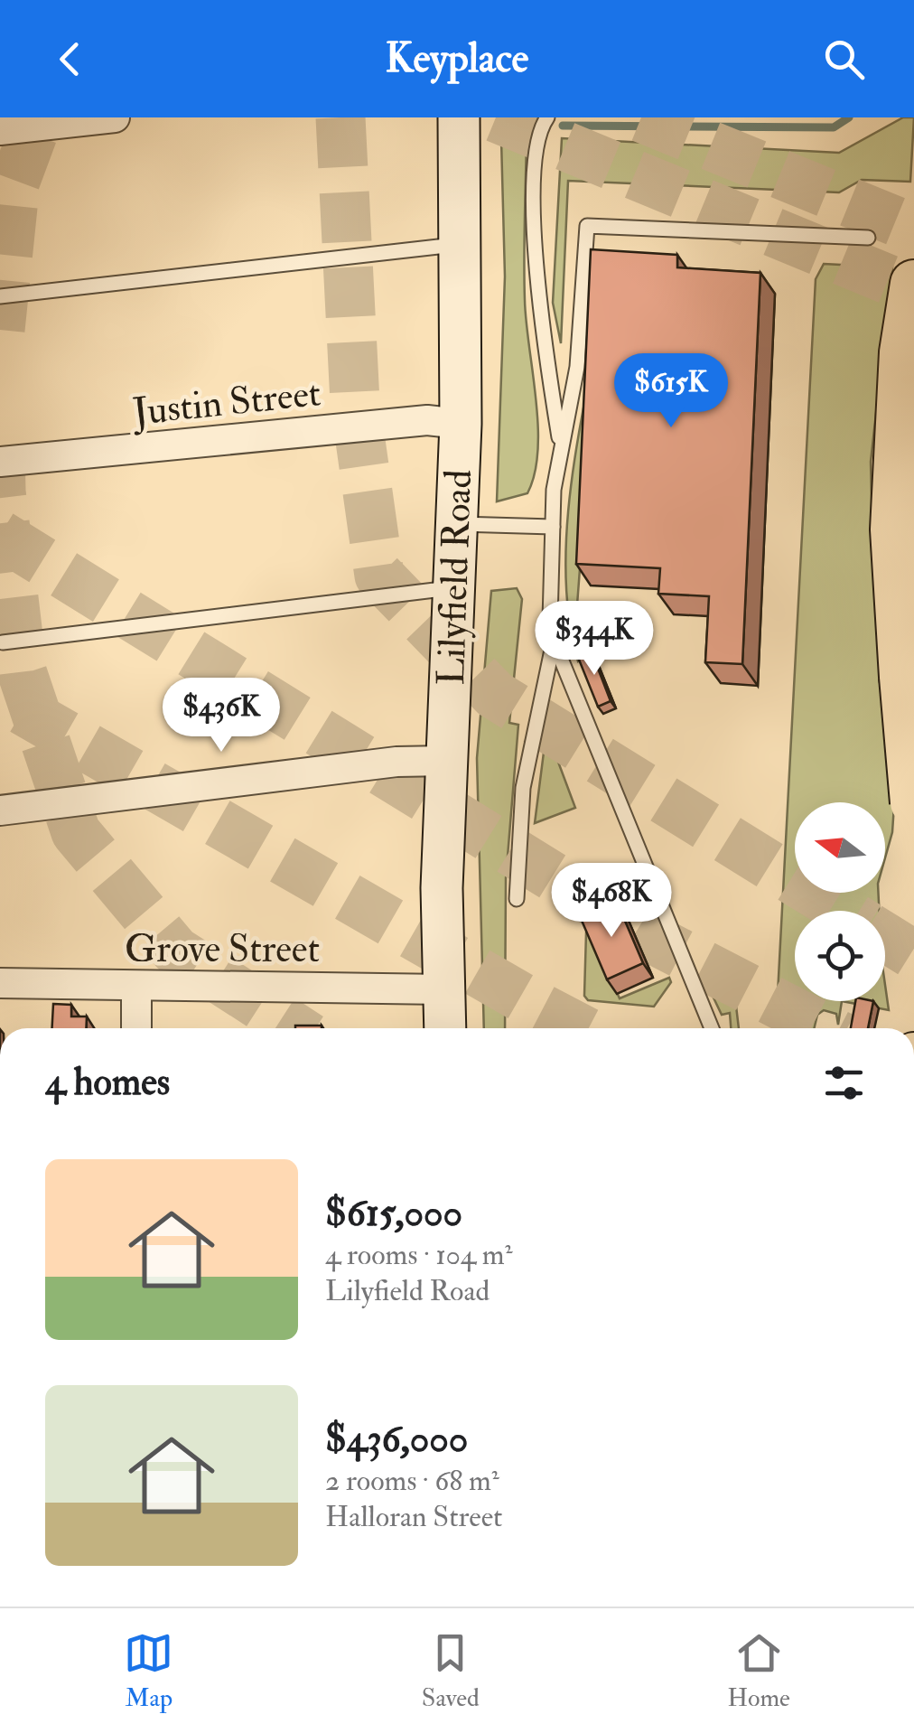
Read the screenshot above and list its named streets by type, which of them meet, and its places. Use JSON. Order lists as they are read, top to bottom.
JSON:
{
  "streets": {
    "main road": ["Lilyfield Road"],
    "street": ["Justin Street", "Grove Street"]
  },
  "crossings": [
    ["Justin Street", "Lilyfield Road"],
    ["Lilyfield Road", "Grove Street"]
  ],
  "north": "left",
  "page": {
    "header": "Keyplace",
    "price": [
      "$615K",
      "$344K",
      "$436K",
      "$468K"
    ],
    "heading": "4 homes",
    "list": [
      {
        "name": "$615,000",
        "note": "4 rooms · 104 m² · Lilyfield Road"
      },
      {
        "name": "$436,000",
        "note": "2 rooms · 68 m² · Halloran Street"
      }
    ],
    "tabs": ["Map", "Saved", "Home"]
  }
}
